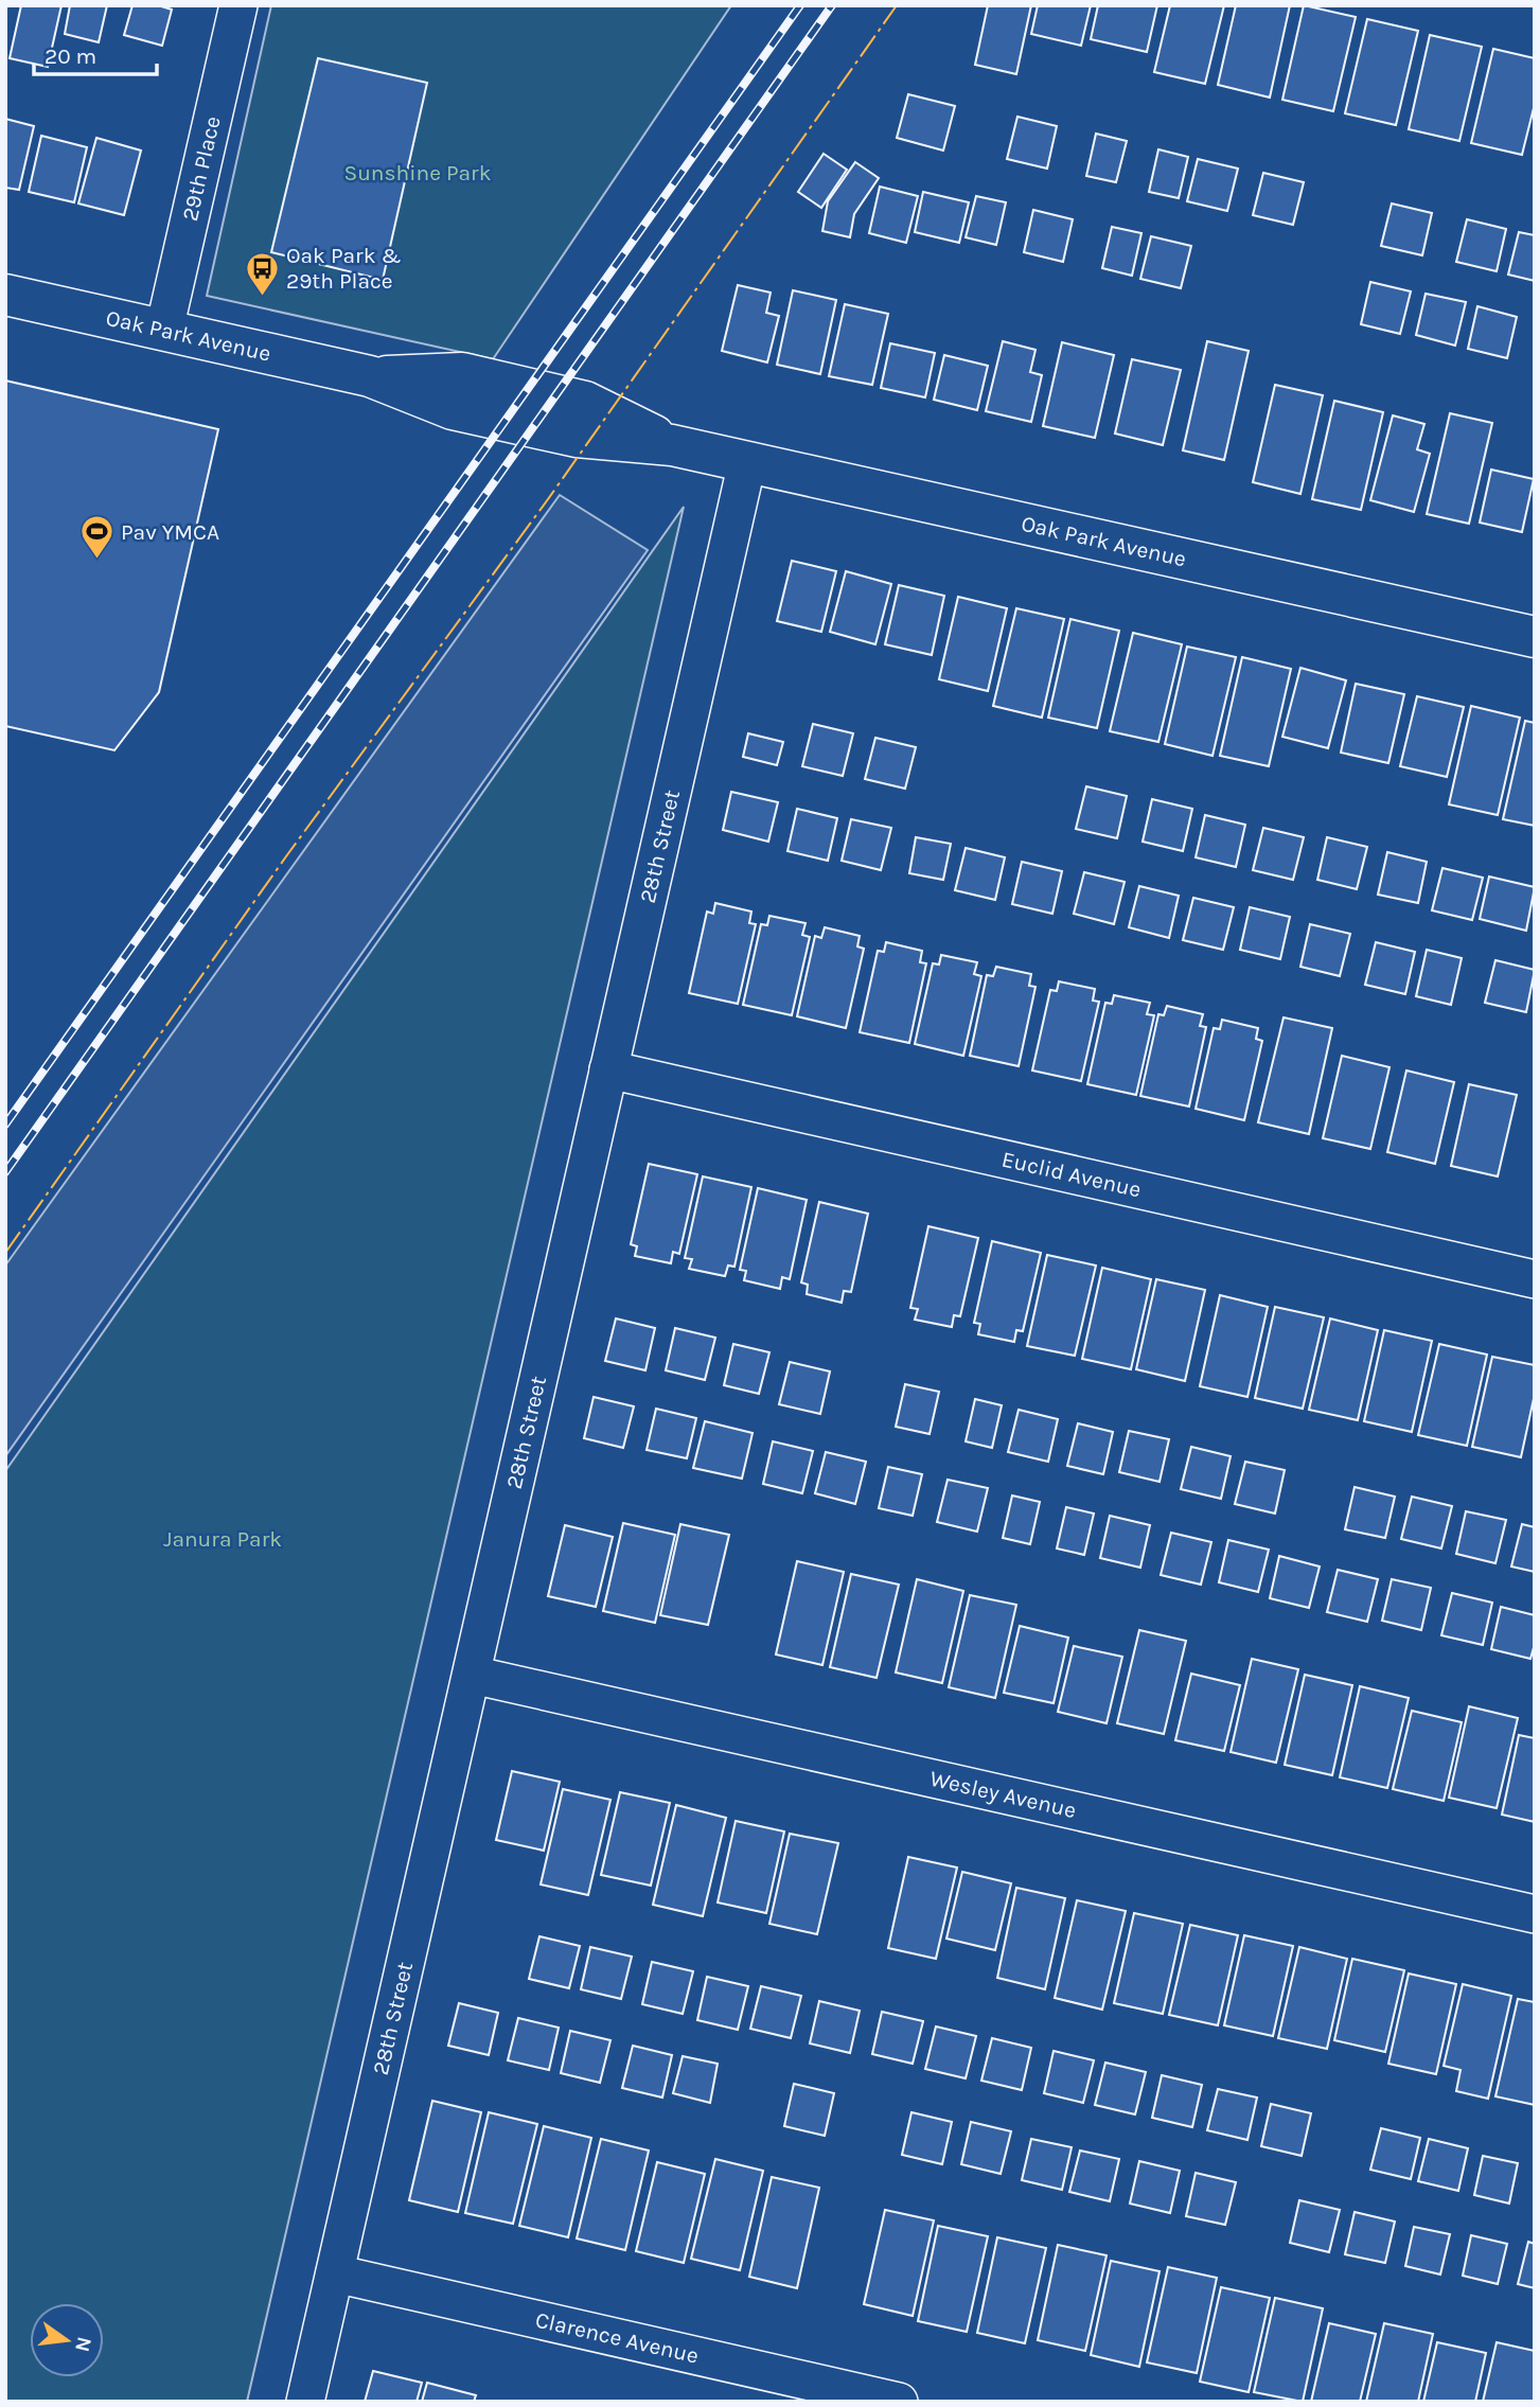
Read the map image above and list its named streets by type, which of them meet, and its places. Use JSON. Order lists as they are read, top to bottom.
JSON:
{
  "streets": {
    "street": [
      "29th Place",
      "Oak Park Avenue",
      "28th Street",
      "Euclid Avenue",
      "Wesley Avenue",
      "Clarence Avenue"
    ]
  },
  "crossings": [
    ["29th Place", "Oak Park Avenue"],
    ["Oak Park Avenue", "28th Street"],
    ["28th Street", "Euclid Avenue"],
    ["28th Street", "Wesley Avenue"],
    ["28th Street", "Clarence Avenue"]
  ],
  "parks": ["Sunshine Park", "Janura Park"],
  "places": {
    "bus stop": ["Oak Park & 29th Place"],
    "sports": ["Pav YMCA"]
  },
  "scale_bar": "20 m",
  "north": "right"
}
